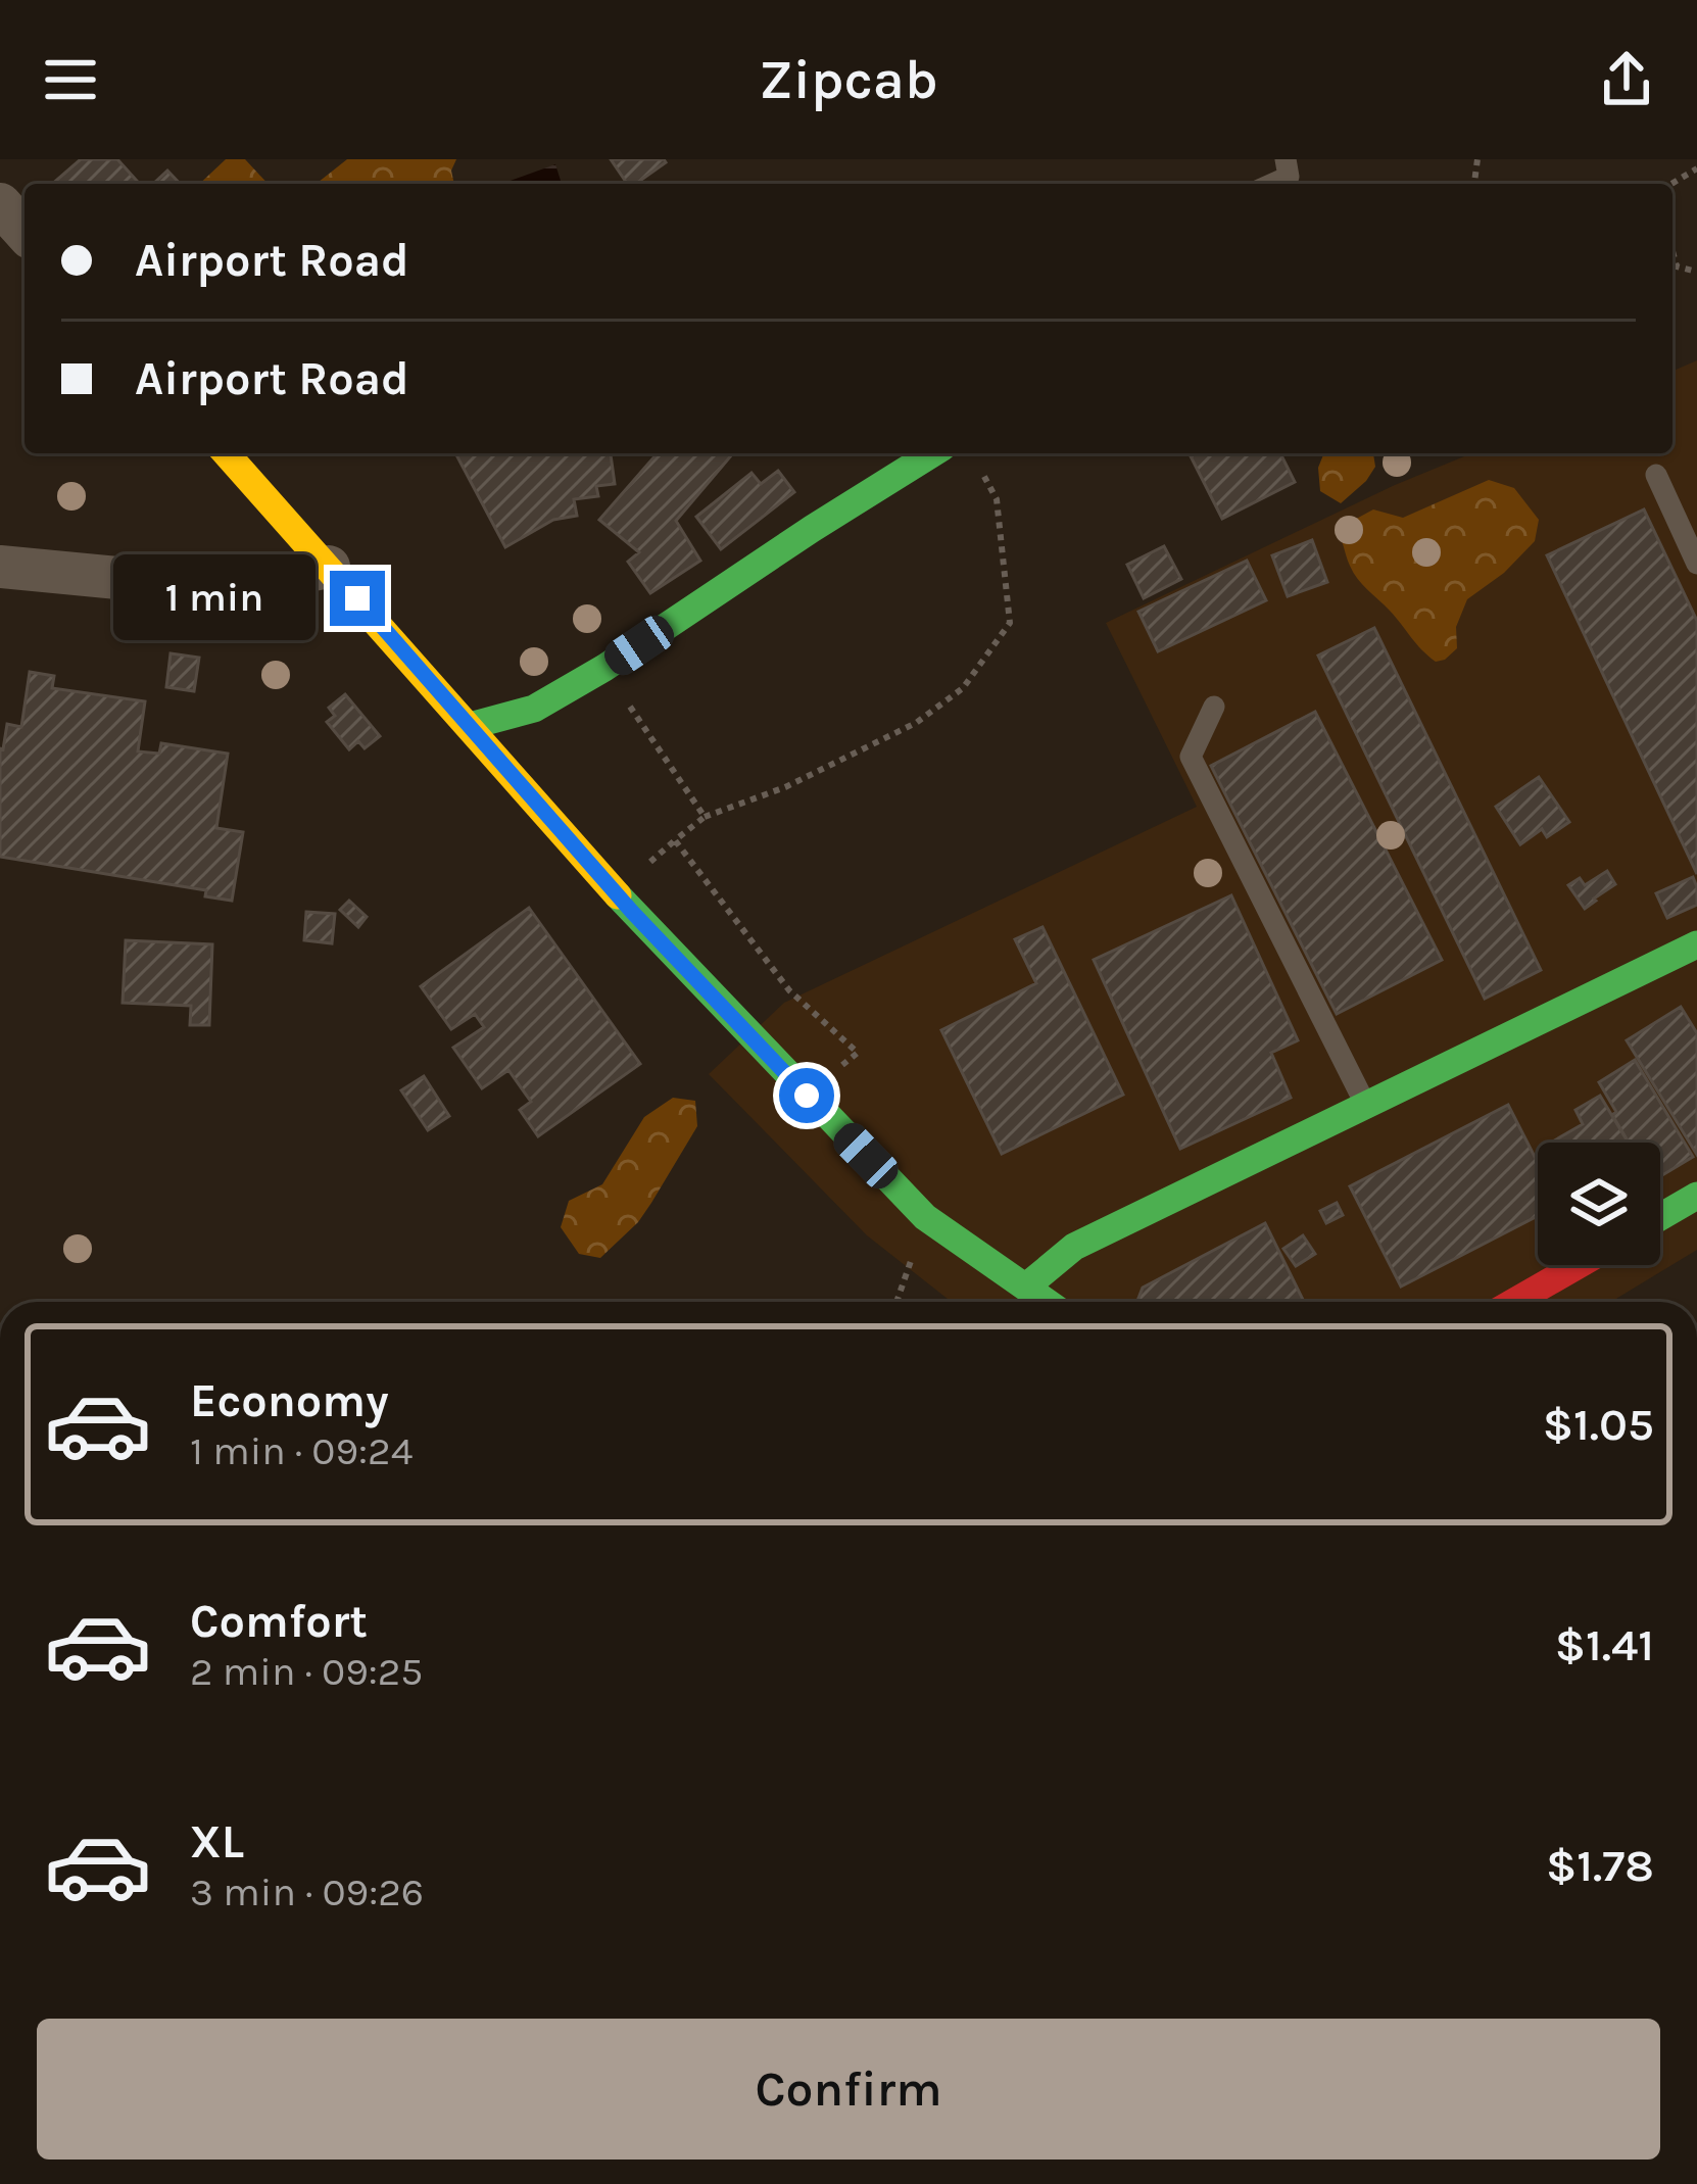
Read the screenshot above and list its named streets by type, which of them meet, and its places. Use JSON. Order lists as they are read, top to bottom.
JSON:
{
  "page": {
    "header": "Zipcab",
    "banner": ["Airport Road", "Airport Road"],
    "bubble": "1 min",
    "list": [
      {
        "name": "Economy",
        "note": "1 min · 09:24",
        "value": "$1.05"
      },
      {
        "name": "Comfort",
        "note": "2 min · 09:25",
        "value": "$1.41"
      },
      {
        "name": "XL",
        "note": "3 min · 09:26",
        "value": "$1.78"
      }
    ],
    "buttons": "Confirm"
  }
}
